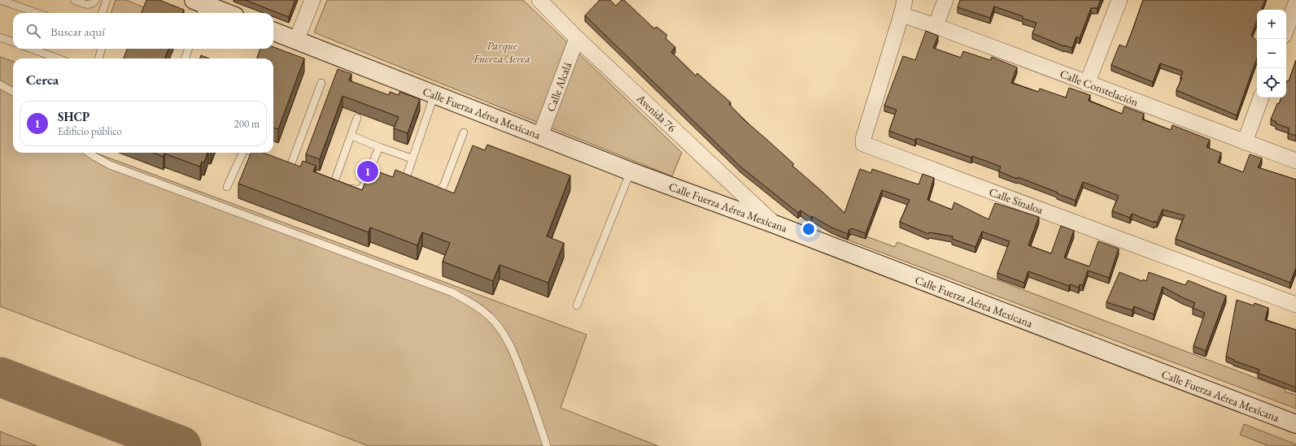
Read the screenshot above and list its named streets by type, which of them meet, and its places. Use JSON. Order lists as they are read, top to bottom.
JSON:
{
  "streets": {
    "main road": ["Calle Fuerza Aérea Mexicana"],
    "street": [
      "Calle Alcalá",
      "Calle Constelación",
      "Avenida 76",
      "Calle Sinaloa"
    ]
  },
  "crossings": [
    ["Calle Alcalá", "Calle Fuerza Aérea Mexicana"],
    ["Calle Alcalá", "Avenida 76"],
    ["Calle Constelación", "Calle Sinaloa"],
    ["Calle Fuerza Aérea Mexicana", "Avenida 76"]
  ],
  "parks": ["Parque Fuerza Aerea"],
  "page": {
    "map_buttons": ["+", "−"],
    "search": "Buscar aquí",
    "heading": "Cerca",
    "list": [
      {
        "mark": "1",
        "name": "SHCP",
        "note": "Edificio público",
        "value": "200 m"
      }
    ],
    "pins": "1"
  }
}
